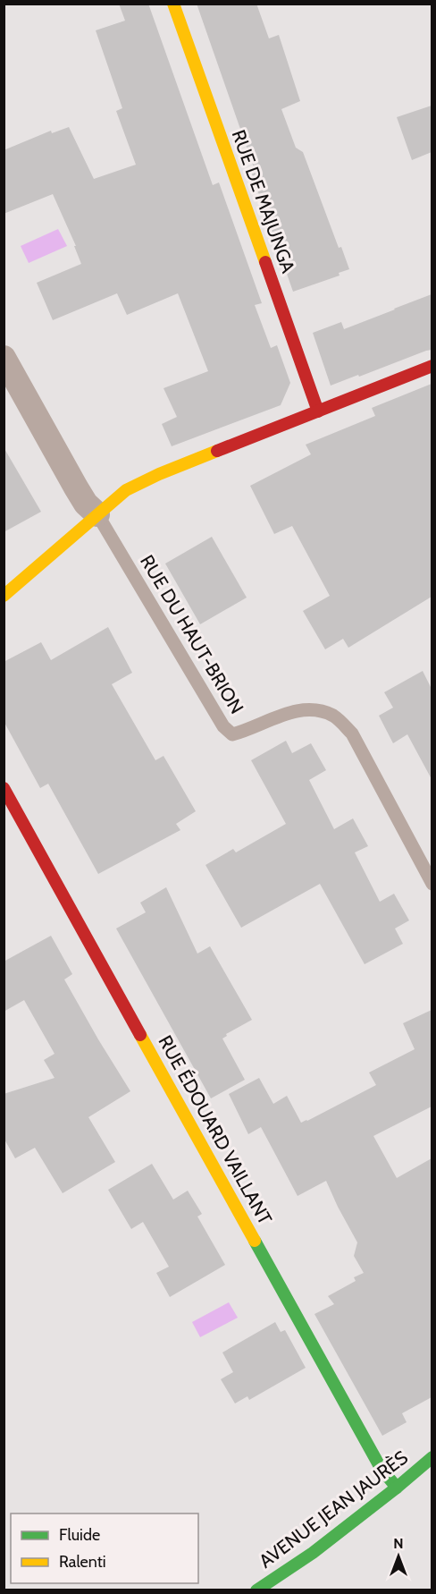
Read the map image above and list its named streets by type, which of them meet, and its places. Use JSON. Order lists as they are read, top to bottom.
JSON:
{
  "streets": {
    "street": ["RUE DE MAJUNGA", "RUE ÉDOUARD VAILLANT", "AVENUE JEAN JAURÈS"],
    "lane": ["RUE DU HAUT-BRION"]
  },
  "crossings": [
    ["RUE ÉDOUARD VAILLANT", "AVENUE JEAN JAURÈS"]
  ],
  "legend": ["Fluide", "Ralenti"],
  "north": "top"
}
